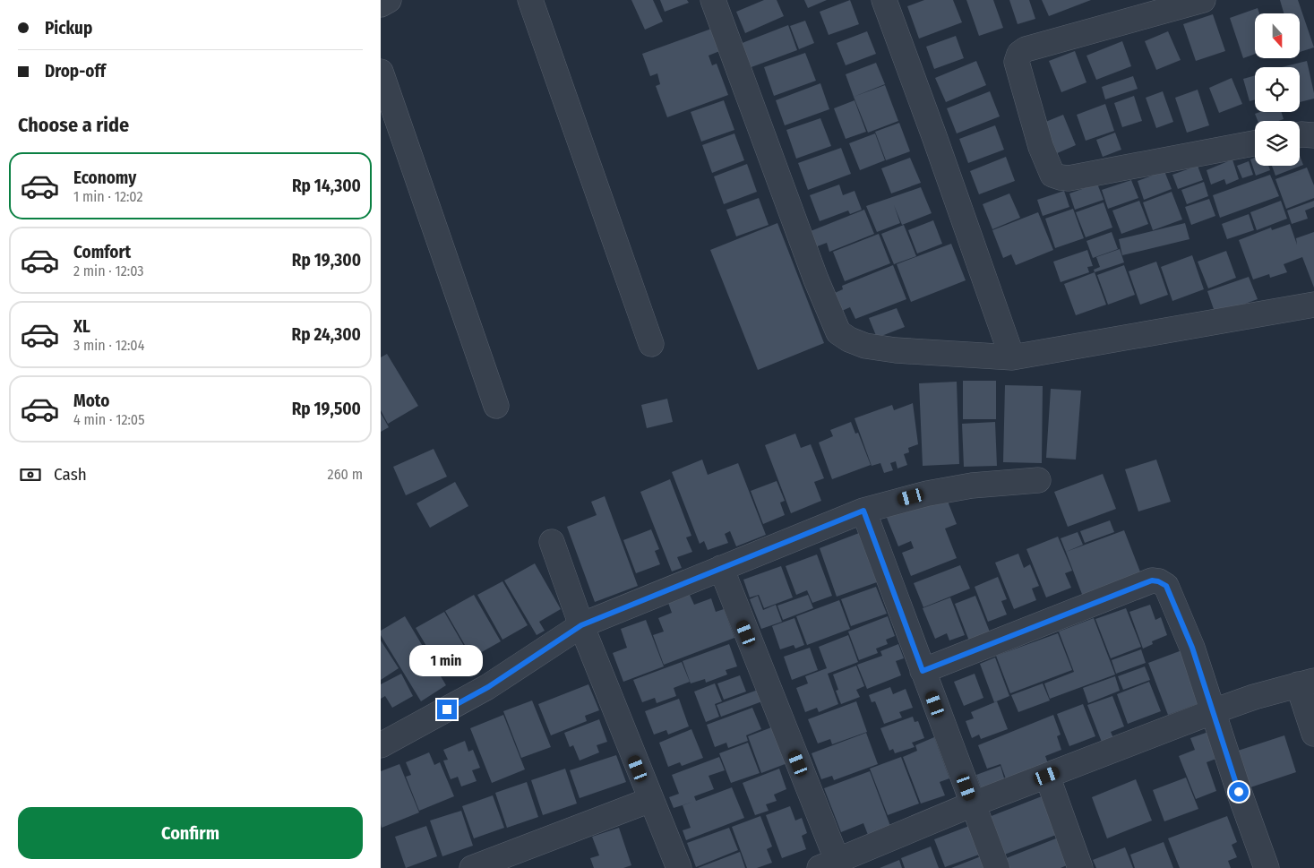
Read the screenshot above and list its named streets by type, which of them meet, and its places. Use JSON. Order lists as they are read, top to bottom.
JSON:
{
  "north": "bottom",
  "page": {
    "banner": ["Pickup", "Drop-off"],
    "heading": "Choose a ride",
    "list": [
      {
        "name": "Economy",
        "note": "1 min · 12:02",
        "value": "Rp 14,300"
      },
      {
        "name": "Comfort",
        "note": "2 min · 12:03",
        "value": "Rp 19,300"
      },
      {
        "name": "XL",
        "note": "3 min · 12:04",
        "value": "Rp 24,300"
      },
      {
        "name": "Moto",
        "note": "4 min · 12:05",
        "value": "Rp 19,500"
      }
    ],
    "pay": ["Cash", "260 m"],
    "bubble": "1 min",
    "buttons": "Confirm"
  }
}
